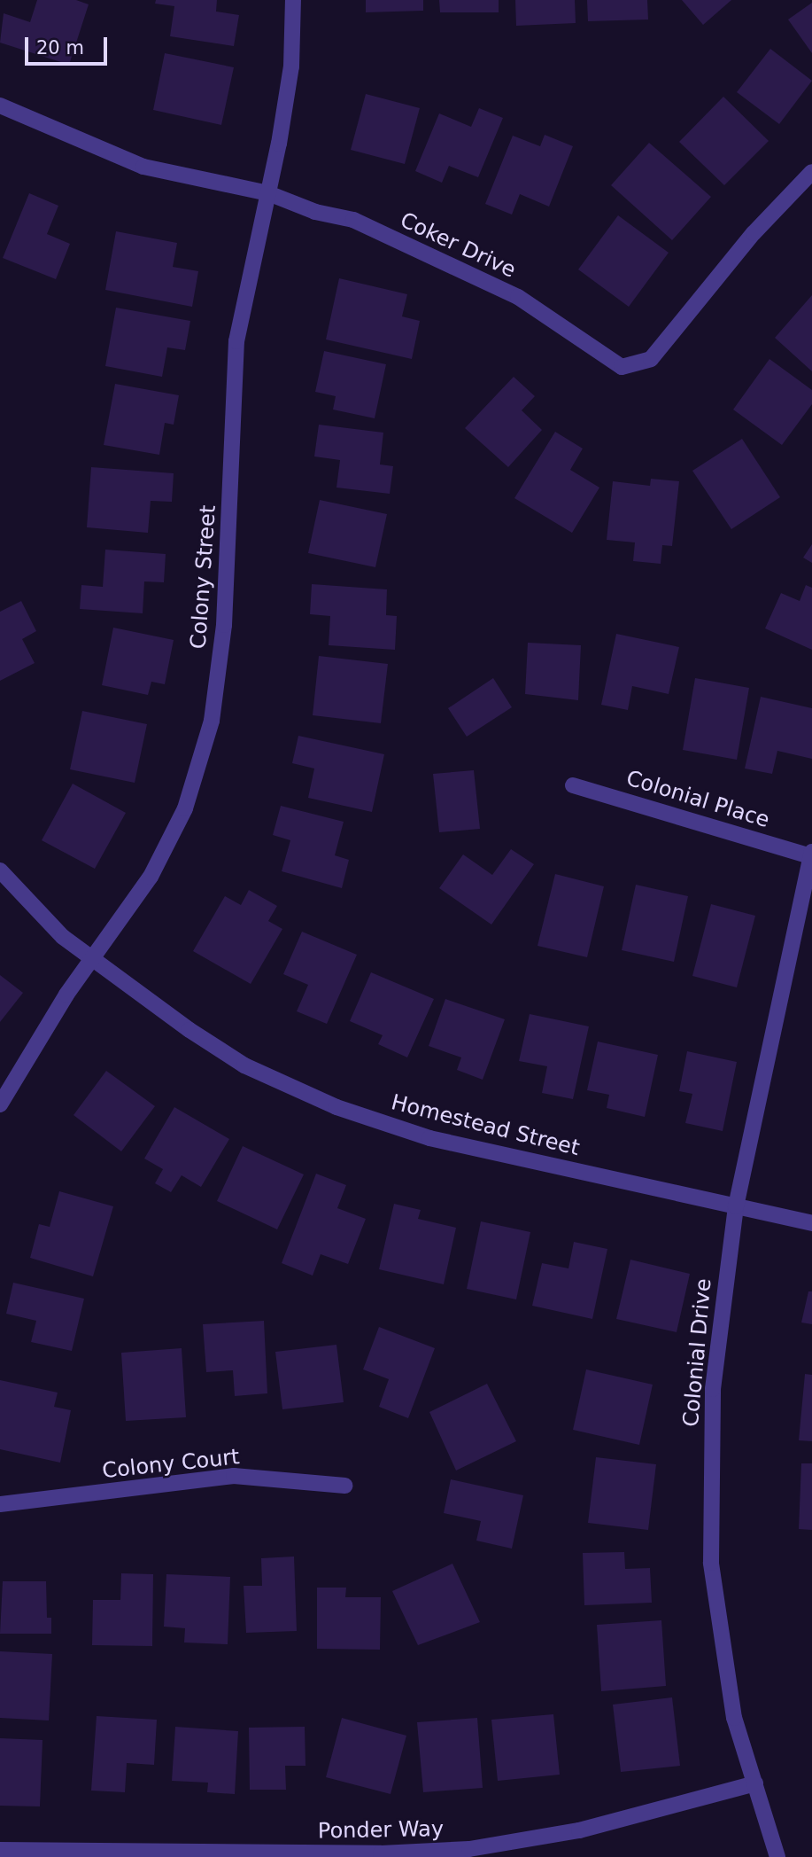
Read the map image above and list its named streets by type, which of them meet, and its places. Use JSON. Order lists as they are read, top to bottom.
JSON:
{
  "streets": {
    "street": [
      "Coker Drive",
      "Colony Street",
      "Colonial Place",
      "Homestead Street",
      "Colonial Drive",
      "Colony Court",
      "Ponder Way"
    ]
  },
  "crossings": [
    ["Coker Drive", "Colony Street"],
    ["Colony Street", "Homestead Street"],
    ["Colonial Place", "Colonial Drive"],
    ["Homestead Street", "Colonial Drive"],
    ["Colonial Drive", "Ponder Way"]
  ],
  "scale_bar": "20 m"
}
